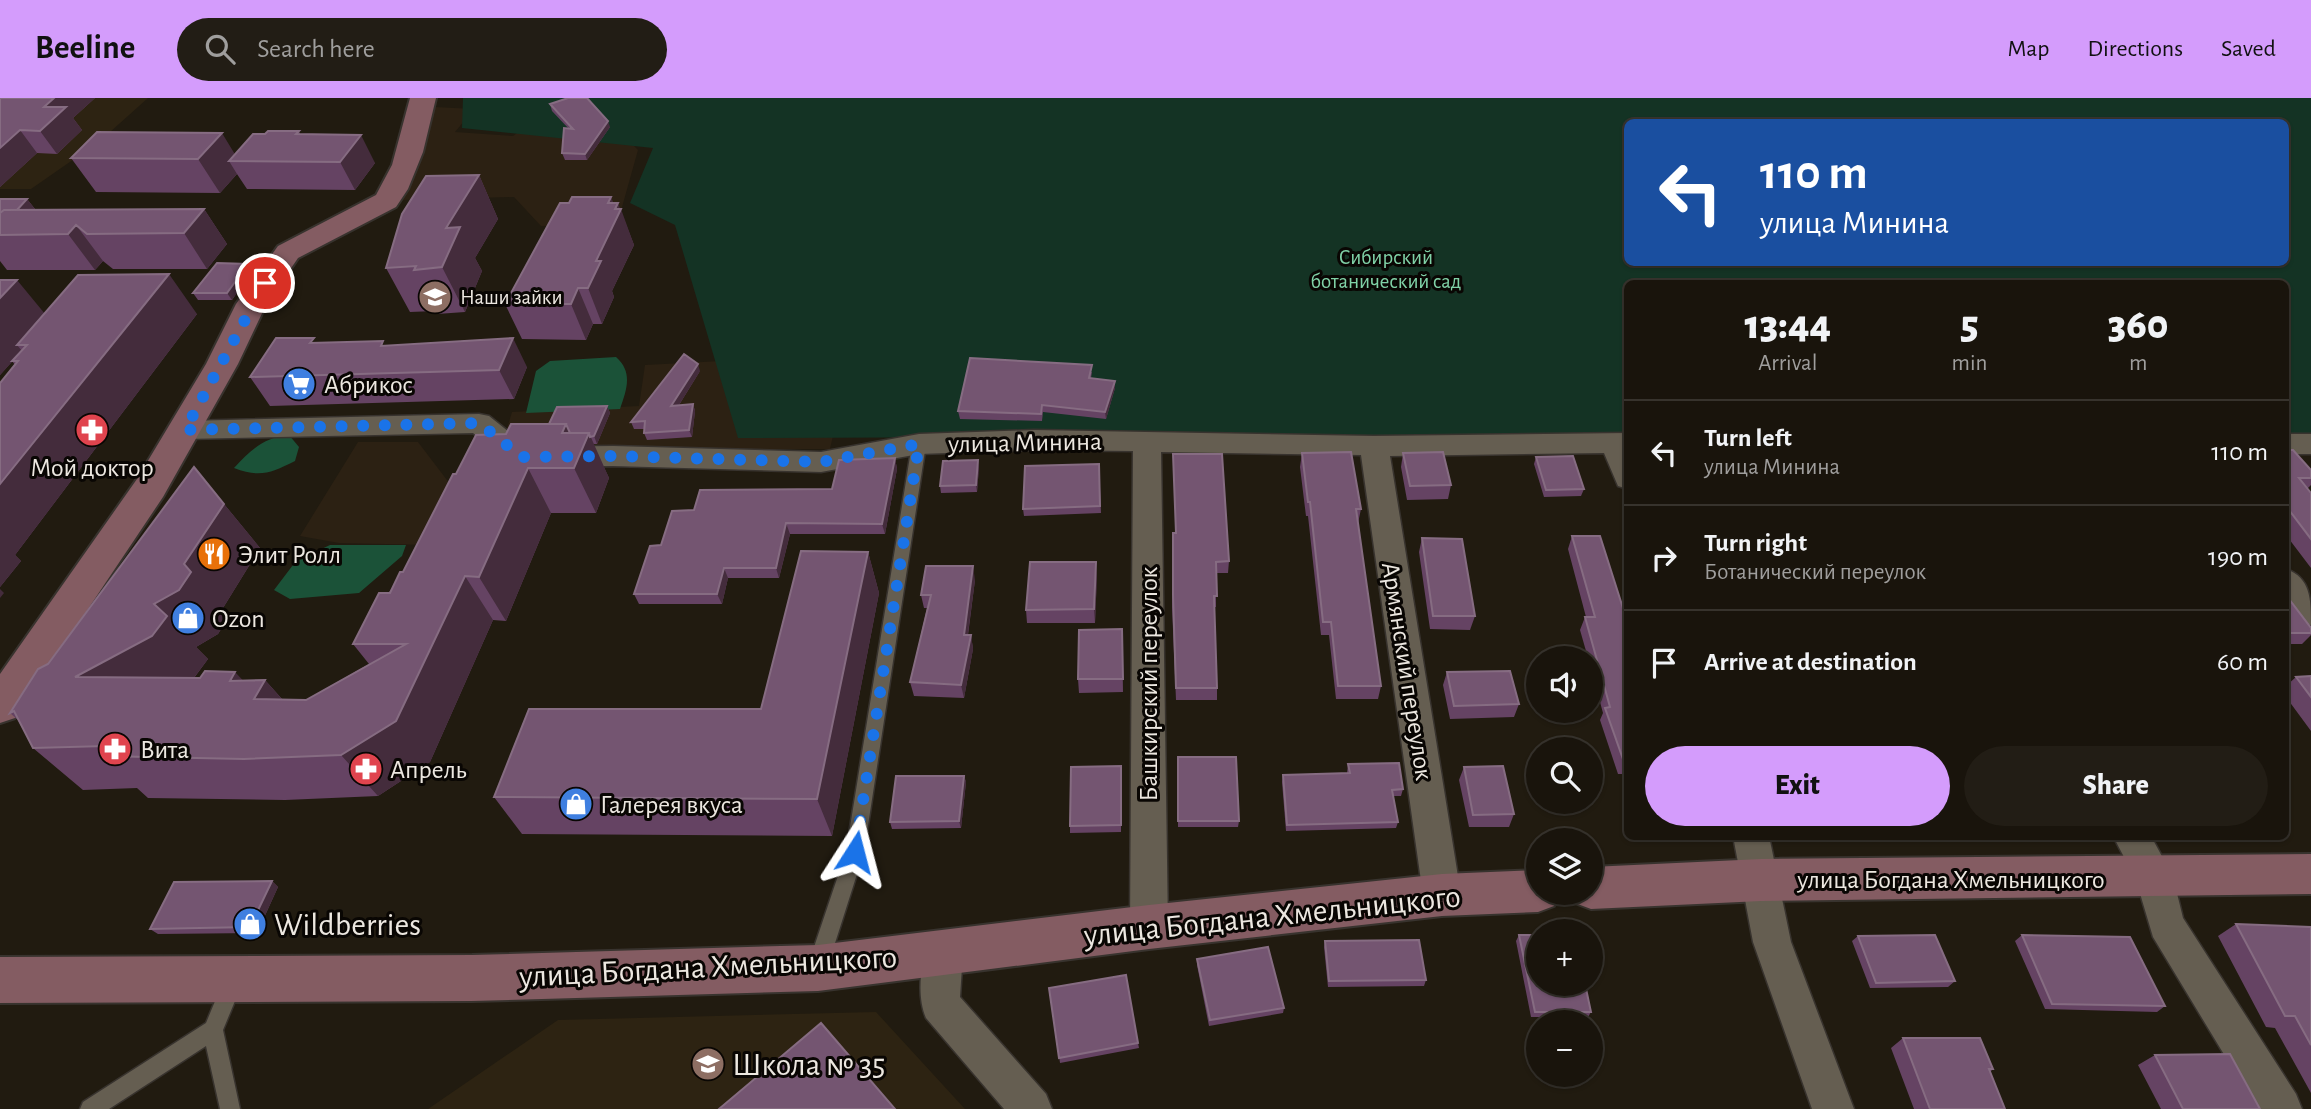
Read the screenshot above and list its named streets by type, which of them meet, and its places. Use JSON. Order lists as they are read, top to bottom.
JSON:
{
  "streets": {
    "street": [
      "улица Минина",
      "Армянский переулок",
      "Башкирский переулок",
      "улица Богдана Хмельницкого"
    ]
  },
  "crossings": [
    ["улица Минина", "Армянский переулок"],
    ["улица Минина", "Башкирский переулок"],
    ["Армянский переулок", "улица Богдана Хмельницкого"],
    ["Башкирский переулок", "улица Богдана Хмельницкого"]
  ],
  "parks": ["Сибирский ботанический сад"],
  "places": {
    "school or university": ["Наши зайки", "Школа № 35"],
    "supermarket": ["Абрикос"],
    "pharmacy": ["Мой доктор", "Вита", "Апрель"],
    "restaurant": ["Элит Ролл"],
    "shop": ["Ozon", "Галерея вкуса", "Wildberries"]
  },
  "page": {
    "header": "Beeline",
    "search": "Search here",
    "nav": ["Map", "Directions", "Saved"],
    "turn": ["110 m", "улица Минина"],
    "eta": [
      "13:44",
      "Arrival",
      "5",
      "min",
      "360",
      "m"
    ],
    "list": [
      {
        "name": "Turn left",
        "note": "улица Минина",
        "value": "110 m"
      },
      {
        "name": "Turn right",
        "note": "Ботанический переулок",
        "value": "190 m"
      },
      {
        "name": "Arrive at destination",
        "value": "60 m"
      }
    ],
    "map_buttons": ["+", "−"],
    "buttons": ["Exit", "Share"]
  }
}
